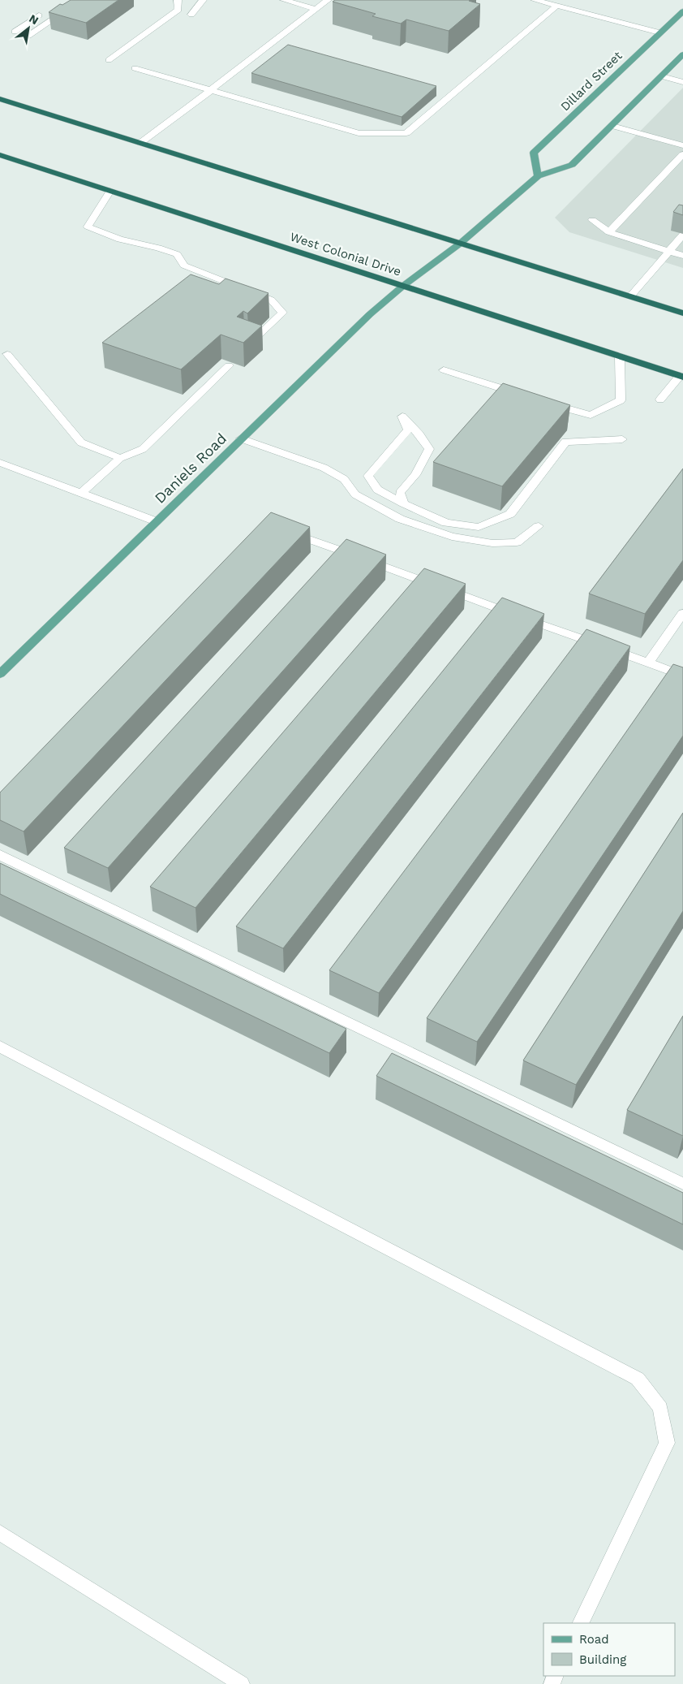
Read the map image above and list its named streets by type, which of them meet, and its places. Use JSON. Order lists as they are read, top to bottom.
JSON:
{
  "streets": {
    "highway": ["West Colonial Drive"],
    "main road": ["Dillard Street", "Daniels Road"]
  },
  "crossings": [
    ["West Colonial Drive", "Daniels Road"]
  ],
  "legend": ["Road", "Building"],
  "north": "top right"
}
